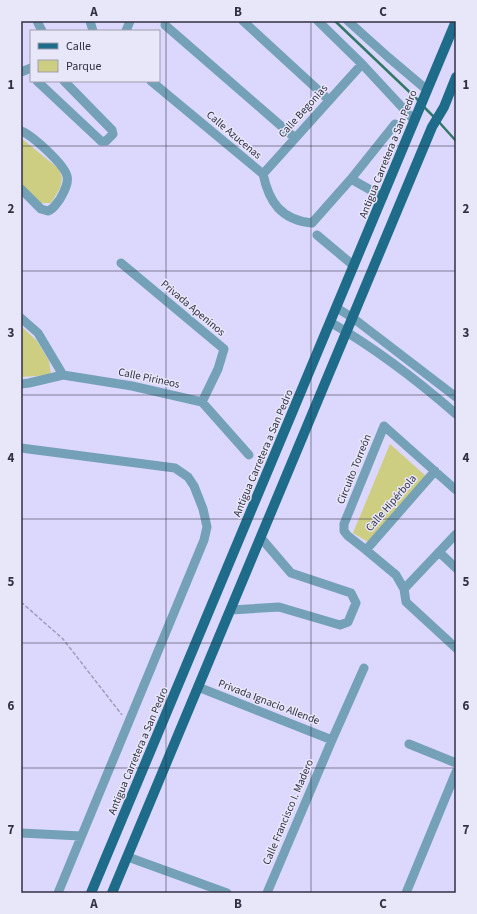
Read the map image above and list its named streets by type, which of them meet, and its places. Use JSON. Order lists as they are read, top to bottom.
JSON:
{
  "streets": {
    "main road": ["Antigua Carretera a San Pedro"],
    "street": [
      "Calle Begonias",
      "Calle Azucenas",
      "Privada Apeninos",
      "Calle Pirineos",
      "Circuito Torreón",
      "Calle Hipérbola",
      "Privada Ignacio Allende",
      "Calle Francisco I. Madero"
    ]
  },
  "crossings": [
    ["Calle Begonias", "Calle Azucenas"],
    ["Privada Apeninos", "Calle Pirineos"],
    ["Circuito Torreón", "Calle Hipérbola"],
    ["Privada Ignacio Allende", "Calle Francisco I. Madero"]
  ],
  "legend": ["Calle", "Parque"],
  "grid": {
    "columns": ["A", "B", "C"],
    "rows": [
      "1",
      "2",
      "3",
      "4",
      "5",
      "6",
      "7"
    ]
  }
}
